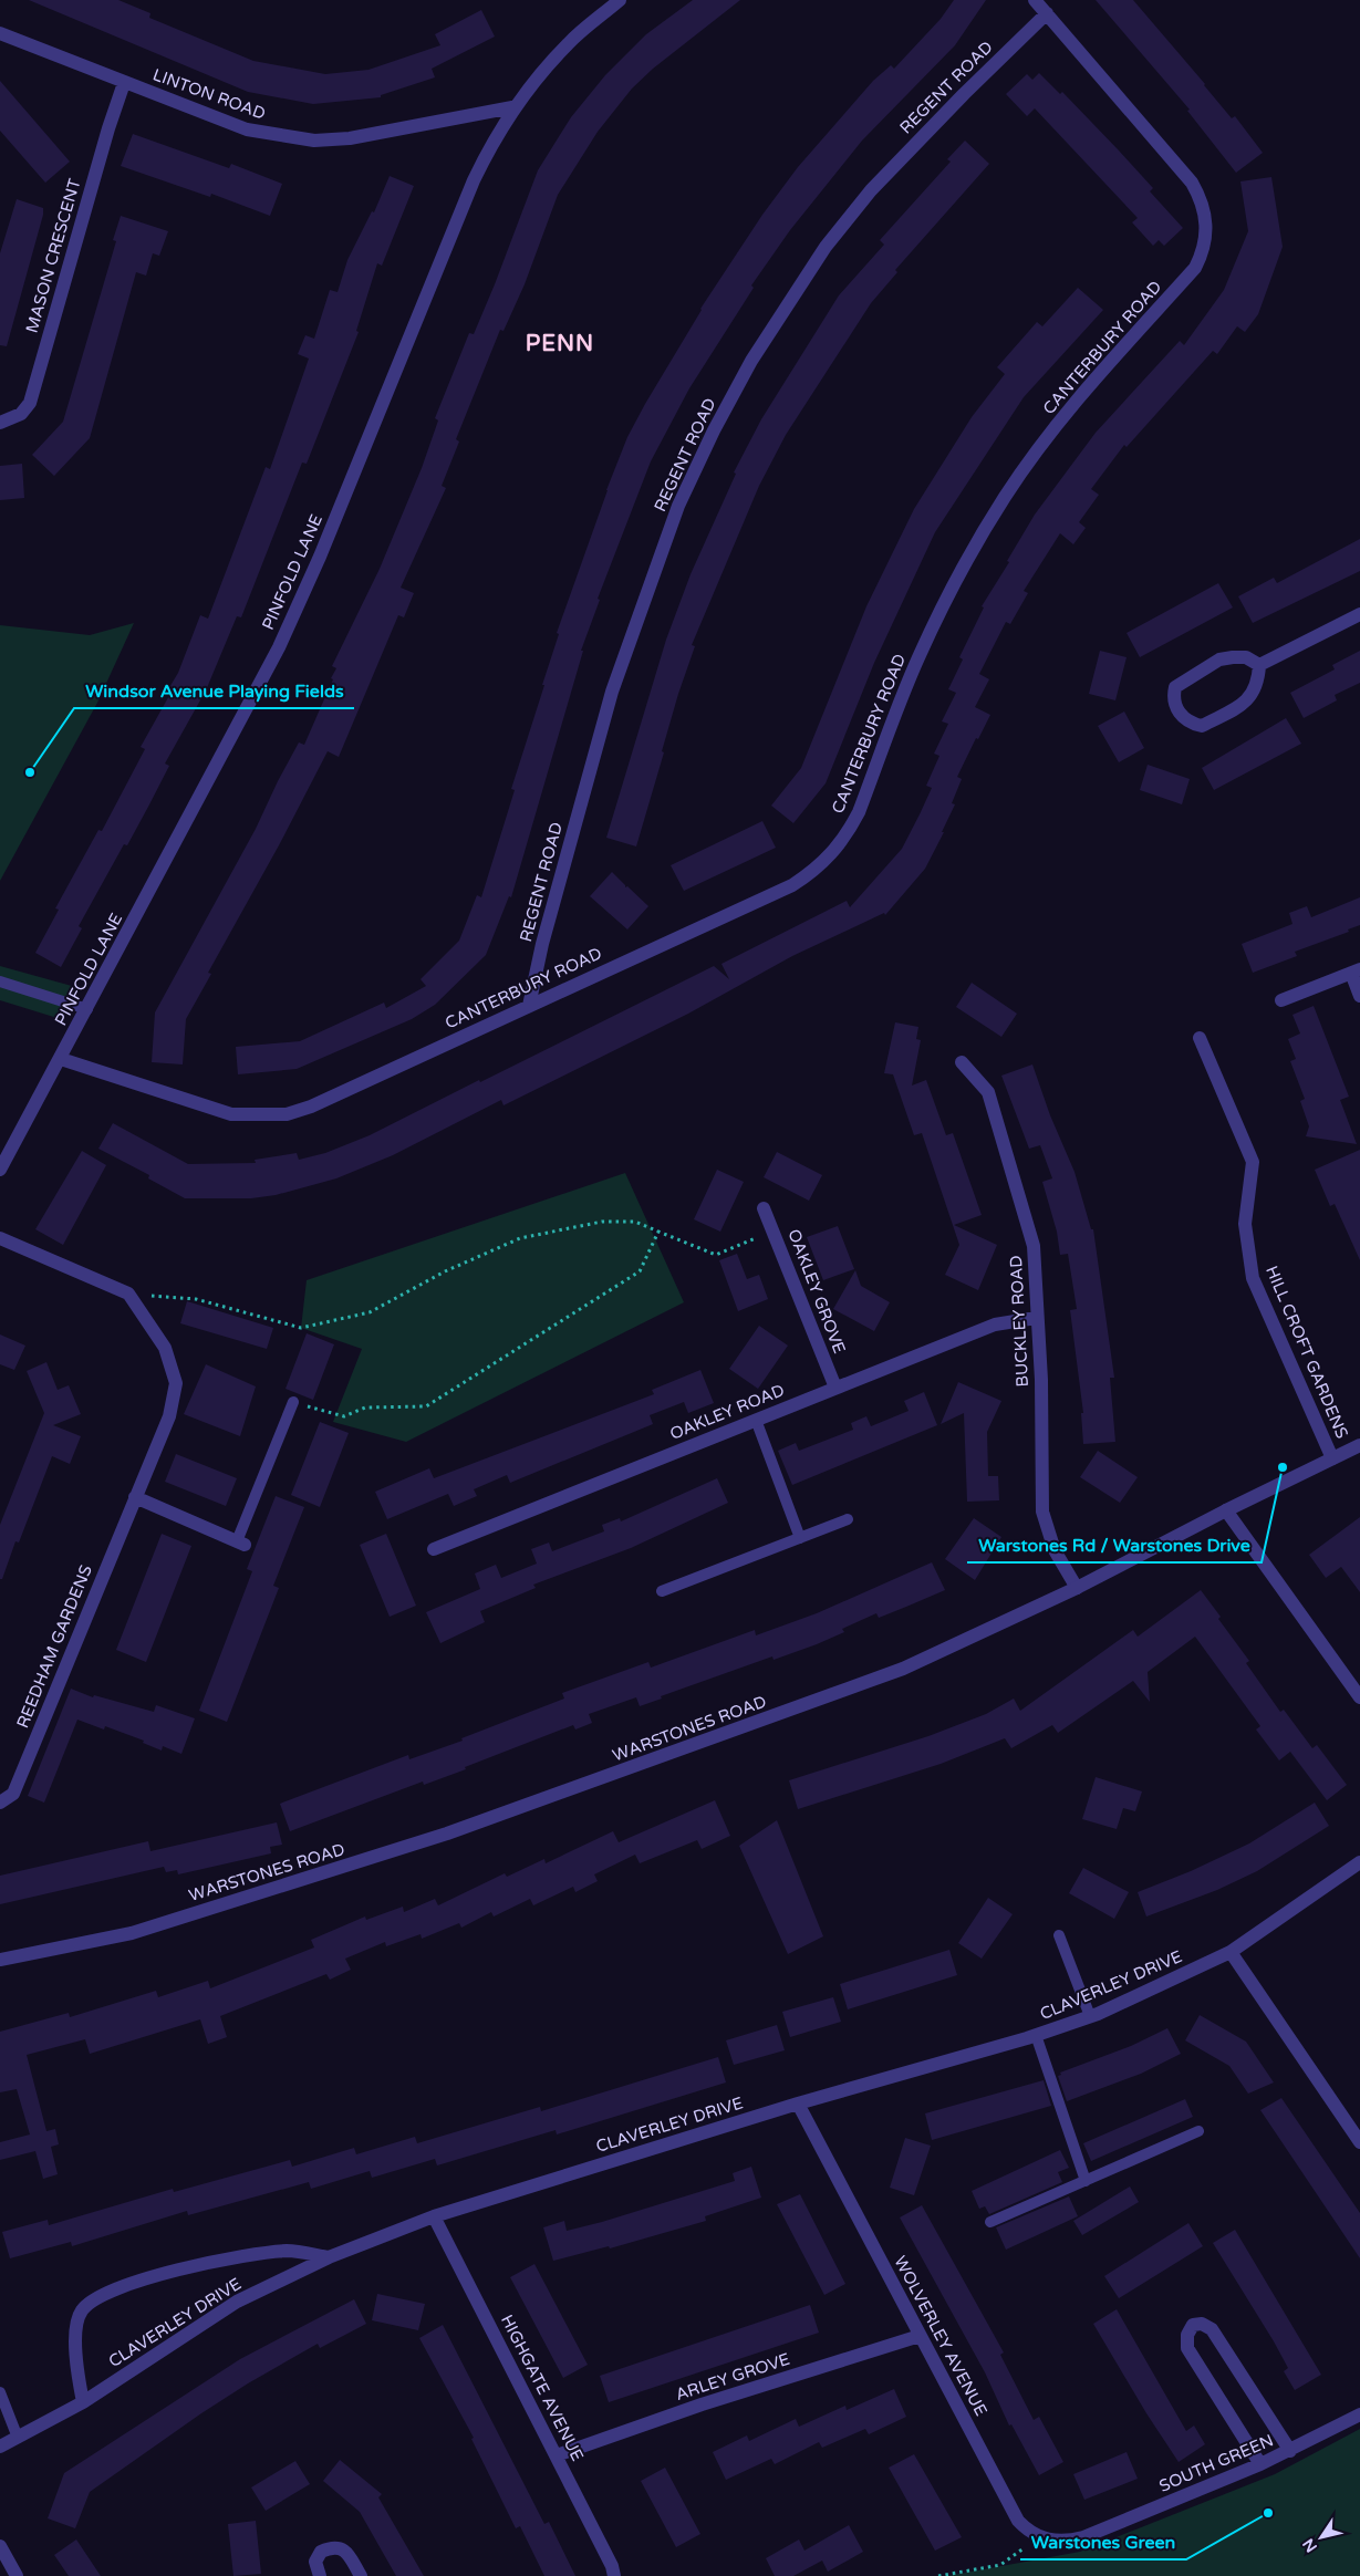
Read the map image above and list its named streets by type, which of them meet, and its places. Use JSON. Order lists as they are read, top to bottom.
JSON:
{
  "streets": {
    "street": [
      "REGENT ROAD",
      "LINTON ROAD",
      "MASON CRESCENT",
      "CANTERBURY ROAD",
      "PINFOLD LANE",
      "OAKLEY GROVE",
      "BUCKLEY ROAD",
      "HILL CROFT GARDENS",
      "OAKLEY ROAD",
      "REEDHAM GARDENS",
      "WARSTONES ROAD",
      "CLAVERLEY DRIVE",
      "WOLVERLEY AVENUE",
      "ARLEY GROVE",
      "HIGHGATE AVENUE",
      "SOUTH GREEN"
    ]
  },
  "crossings": [
    ["REGENT ROAD", "CANTERBURY ROAD"],
    ["LINTON ROAD", "MASON CRESCENT"],
    ["LINTON ROAD", "PINFOLD LANE"],
    ["CANTERBURY ROAD", "PINFOLD LANE"],
    ["OAKLEY GROVE", "OAKLEY ROAD"],
    ["BUCKLEY ROAD", "OAKLEY ROAD"],
    ["BUCKLEY ROAD", "WARSTONES ROAD"],
    ["HILL CROFT GARDENS", "WARSTONES ROAD"],
    ["CLAVERLEY DRIVE", "WOLVERLEY AVENUE"],
    ["CLAVERLEY DRIVE", "HIGHGATE AVENUE"],
    ["WOLVERLEY AVENUE", "ARLEY GROVE"],
    ["WOLVERLEY AVENUE", "SOUTH GREEN"],
    ["ARLEY GROVE", "HIGHGATE AVENUE"]
  ],
  "districts": ["PENN"],
  "places": ["Windsor Avenue Playing Fields", "Warstones Rd / Warstones Drive", "Warstones Green"],
  "north": "bottom left"
}
